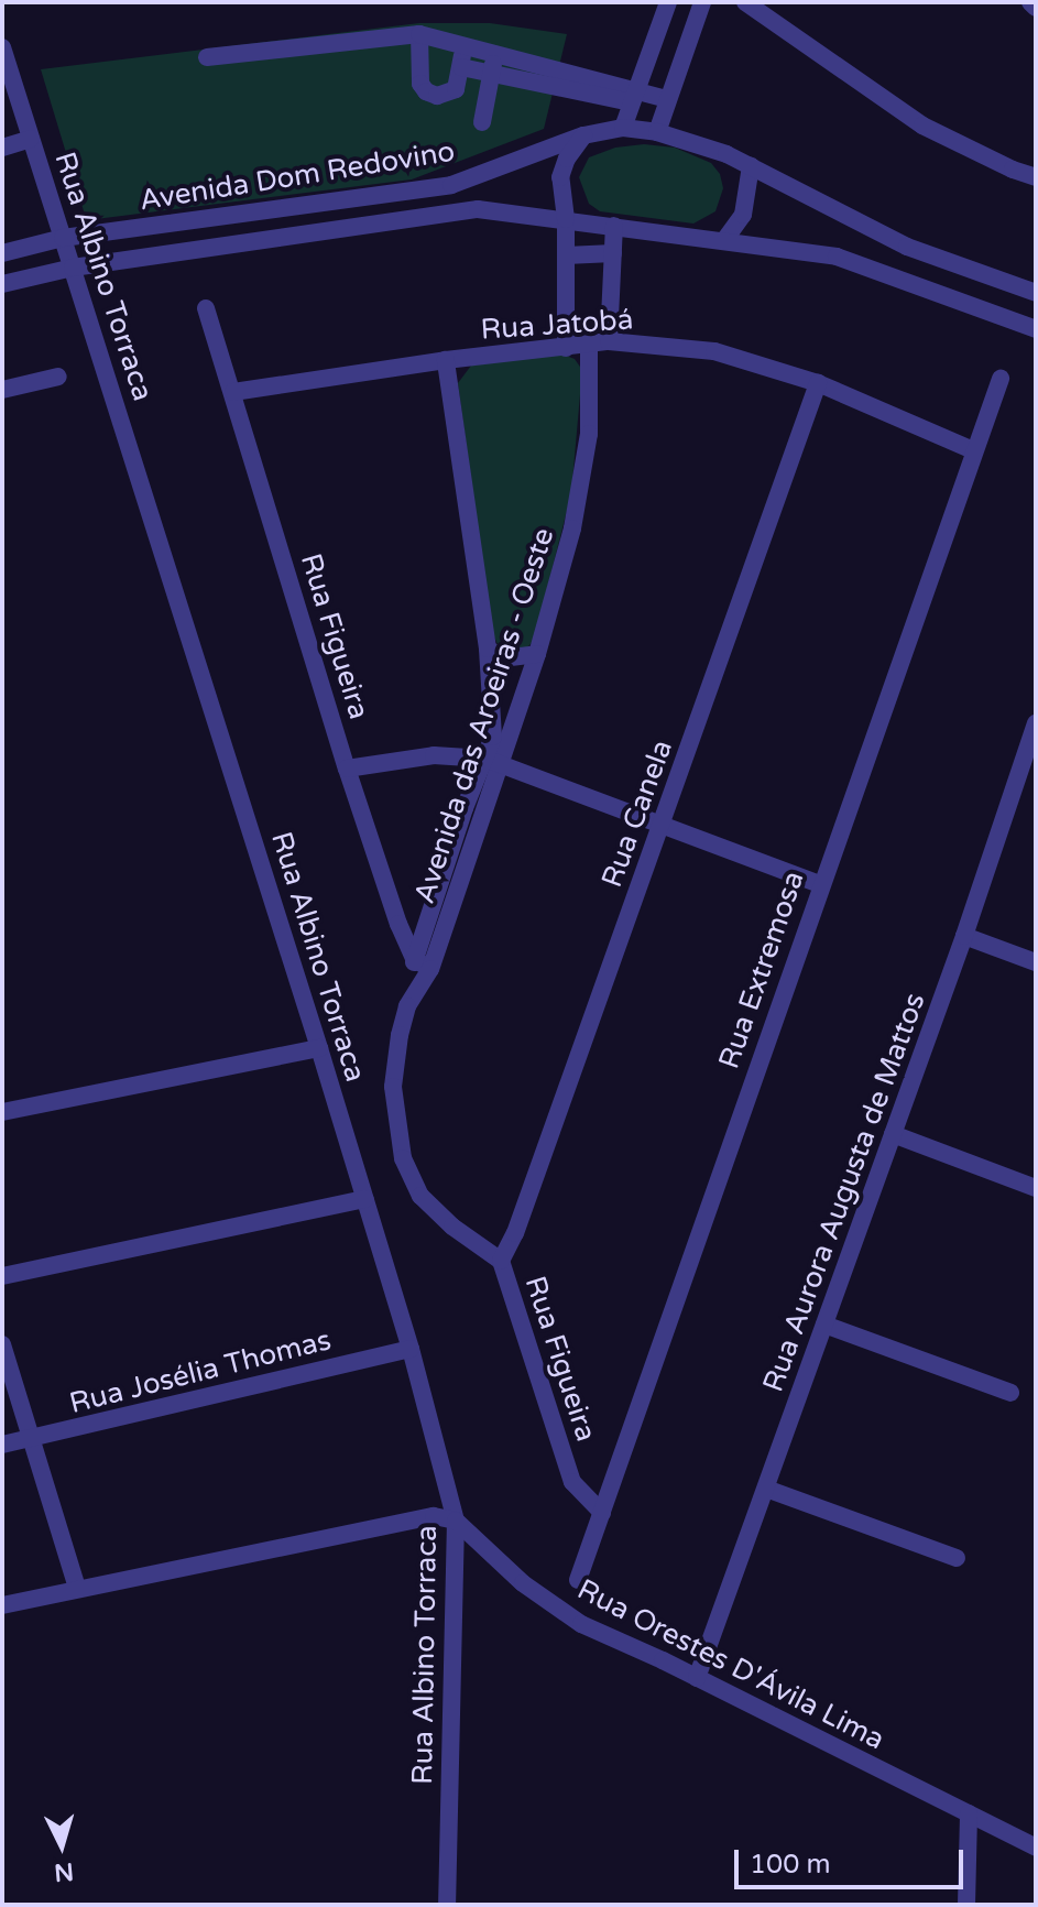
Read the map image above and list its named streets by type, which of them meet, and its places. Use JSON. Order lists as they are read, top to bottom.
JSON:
{
  "streets": {
    "street": [
      "Avenida Dom Redovino",
      "Rua Albino Torraca",
      "Rua Jatobá",
      "Rua Figueira",
      "Avenida das Aroeiras - Oeste",
      "Rua Canela",
      "Rua Extremosa",
      "Rua Aurora Augusta de Mattos",
      "Rua Josélia Thomas",
      "Rua Orestes D'Ávila Lima"
    ]
  },
  "crossings": [
    ["Avenida Dom Redovino", "Rua Albino Torraca"],
    ["Rua Albino Torraca", "Rua Josélia Thomas"],
    ["Rua Albino Torraca", "Rua Orestes D'Ávila Lima"],
    ["Rua Jatobá", "Rua Figueira"],
    ["Rua Jatobá", "Avenida das Aroeiras - Oeste"],
    ["Rua Jatobá", "Rua Canela"],
    ["Rua Jatobá", "Rua Extremosa"],
    ["Rua Figueira", "Avenida das Aroeiras - Oeste"],
    ["Rua Figueira", "Rua Canela"],
    ["Rua Figueira", "Rua Extremosa"],
    ["Rua Aurora Augusta de Mattos", "Rua Orestes D'Ávila Lima"]
  ],
  "scale_bar": "100 m",
  "north": "bottom"
}
